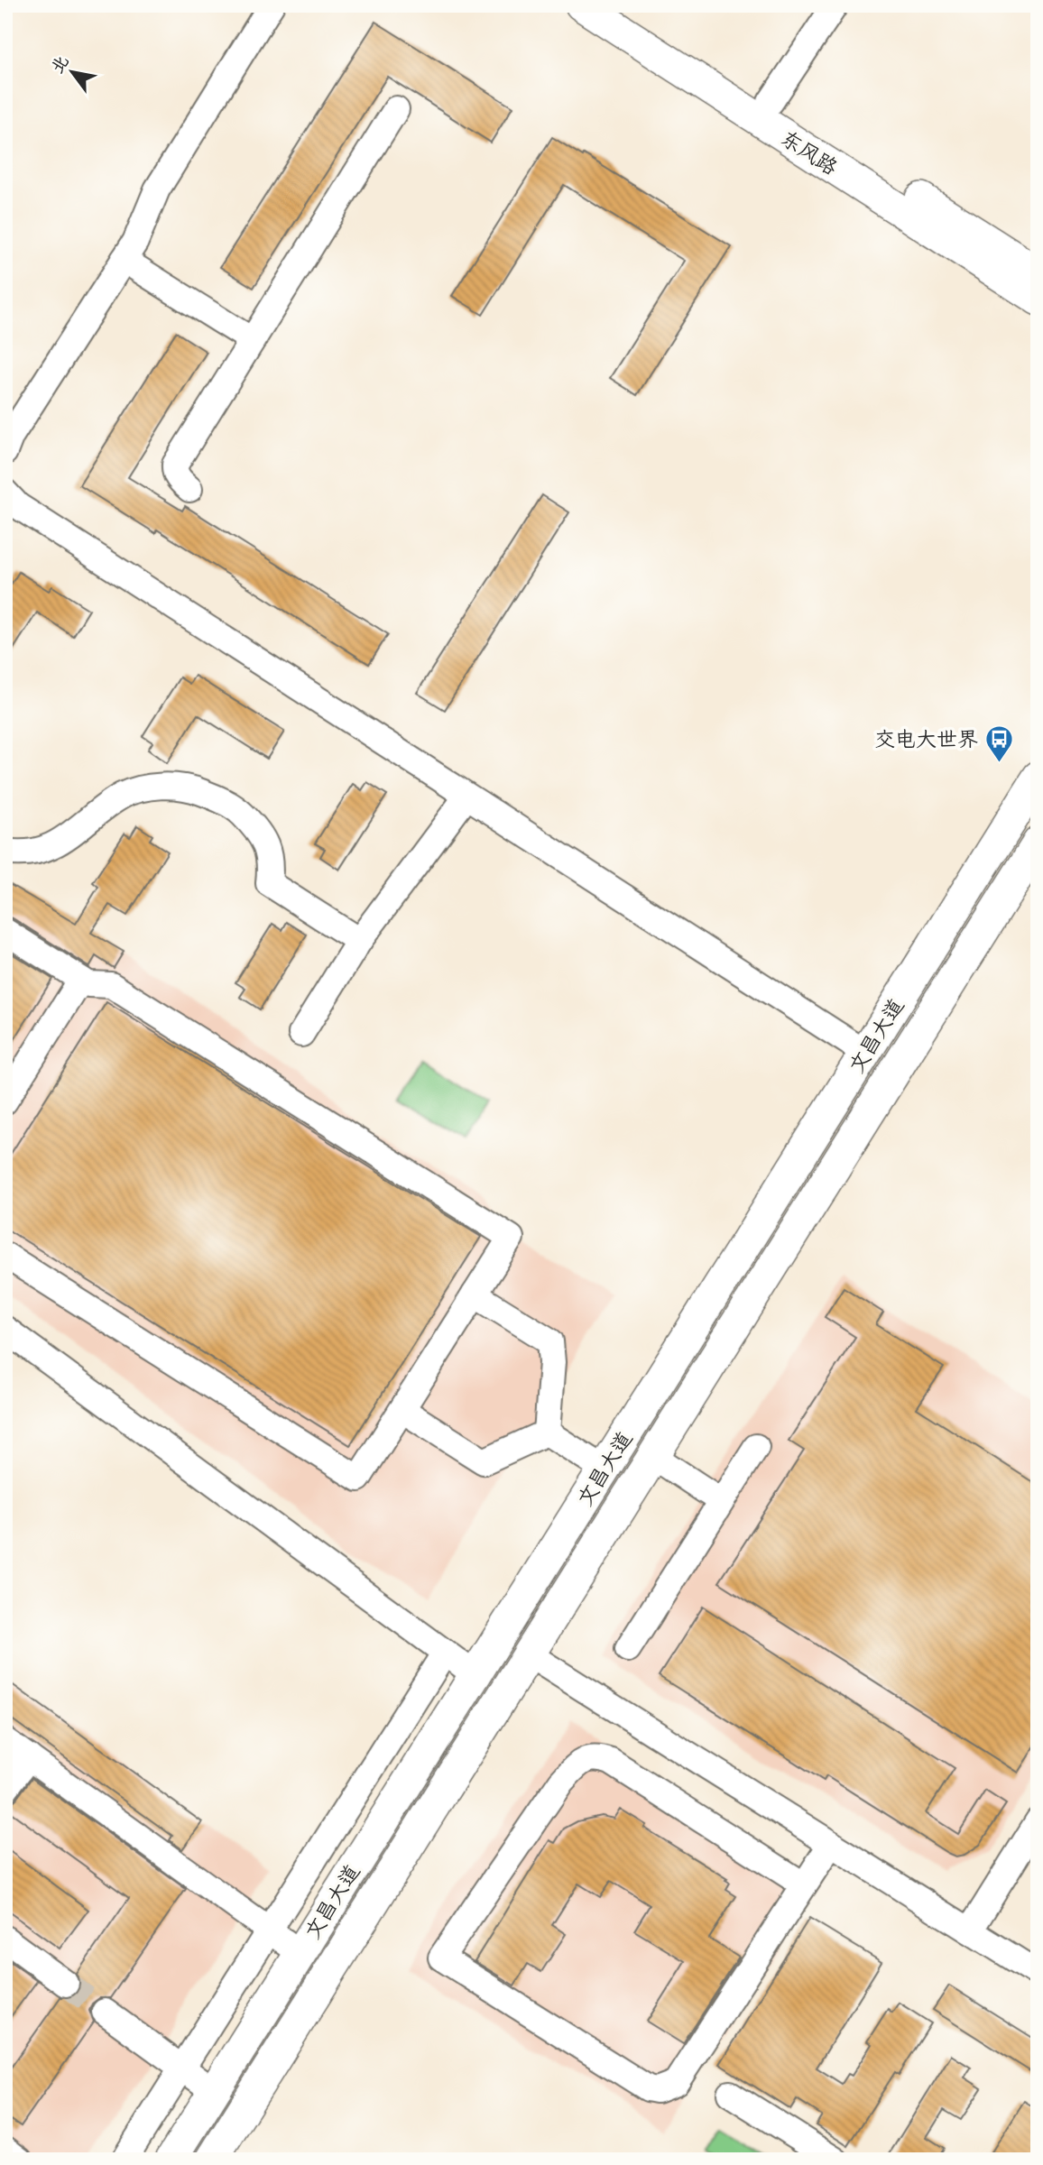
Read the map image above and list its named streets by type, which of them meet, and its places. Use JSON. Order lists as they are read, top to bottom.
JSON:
{
  "streets": {
    "main road": ["东风路", "文昌大道"]
  },
  "places": {
    "bus stop": ["交电大世界"]
  },
  "north": "top left"
}
